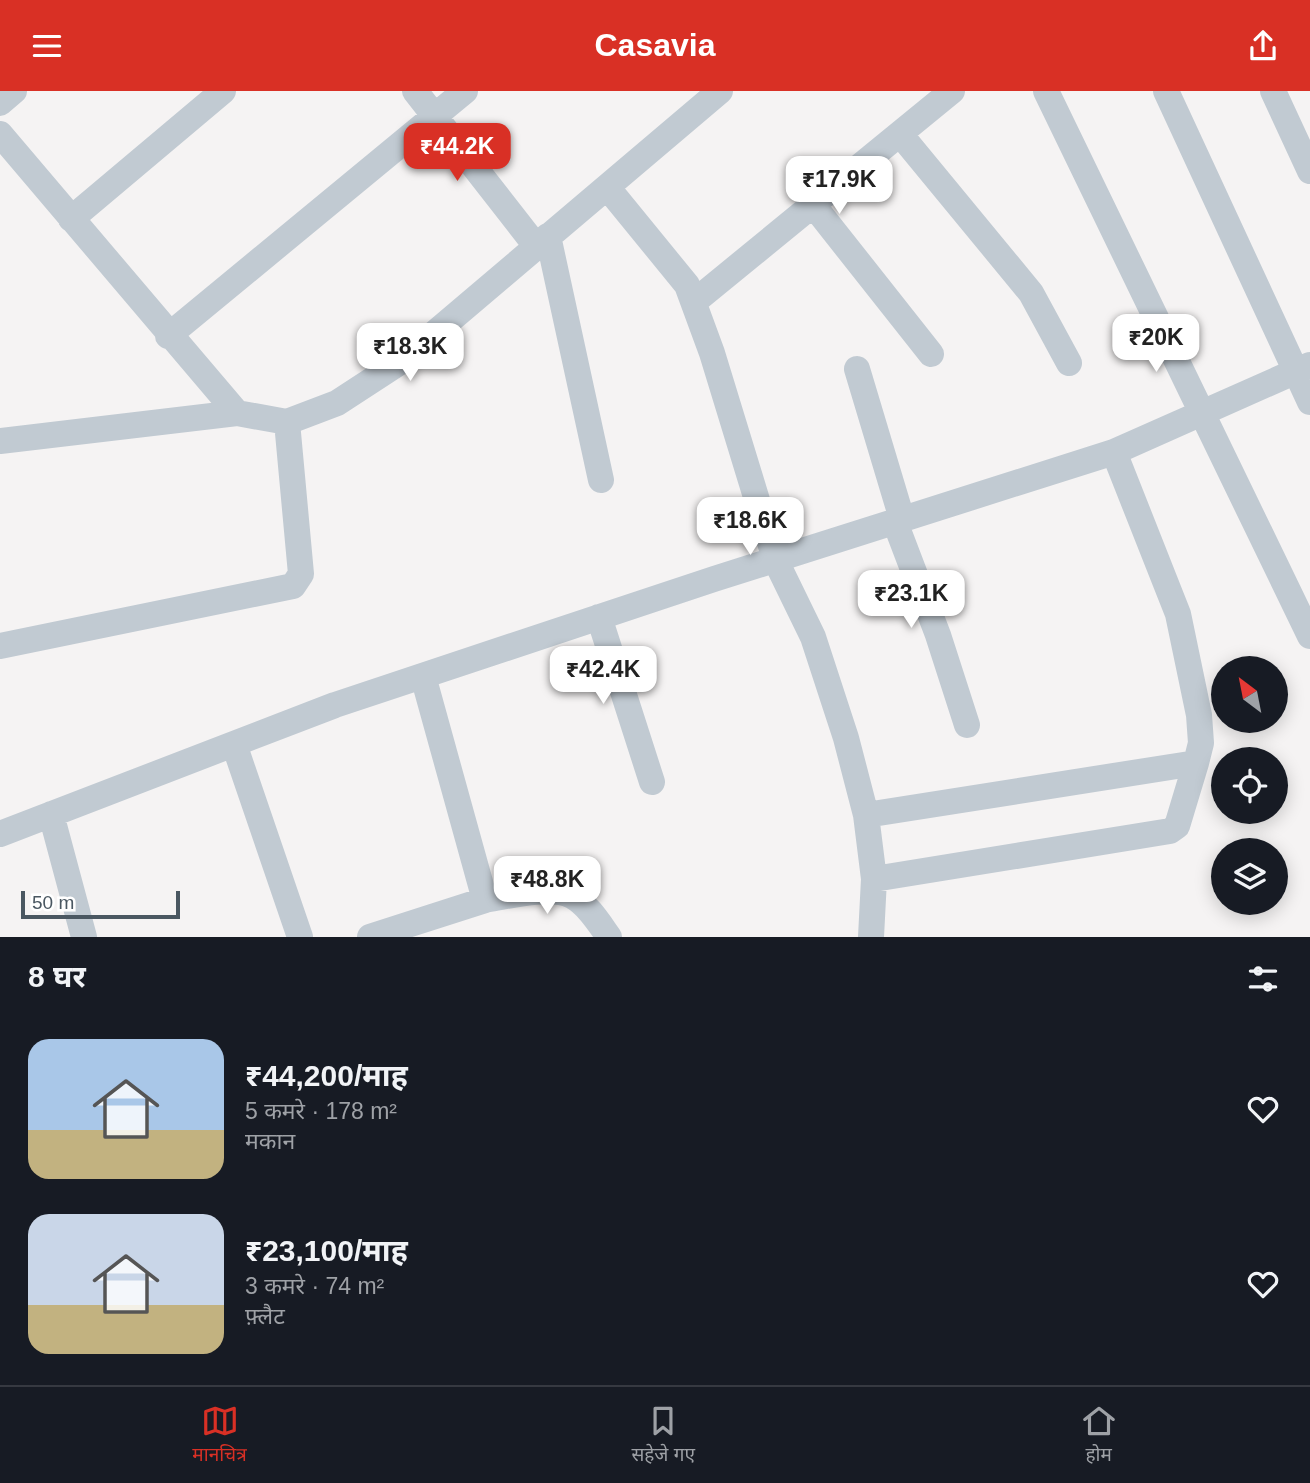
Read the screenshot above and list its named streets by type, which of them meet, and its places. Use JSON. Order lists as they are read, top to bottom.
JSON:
{
  "scale_bar": "50 m",
  "north": "top left",
  "page": {
    "header": "Casavia",
    "price": [
      "₹44.2K",
      "₹17.9K",
      "₹20K",
      "₹18.3K",
      "₹18.6K",
      "₹23.1K",
      "₹42.4K",
      "₹48.8K"
    ],
    "scale": "50 m",
    "heading": "8 घर",
    "list": [
      {
        "name": "₹44,200/माह",
        "note": "5 कमरे · 178 m² · मकान"
      },
      {
        "name": "₹23,100/माह",
        "note": "3 कमरे · 74 m² · फ़्लैट"
      }
    ],
    "tabs": ["मानचित्र", "सहेजे गए", "होम"]
  }
}
